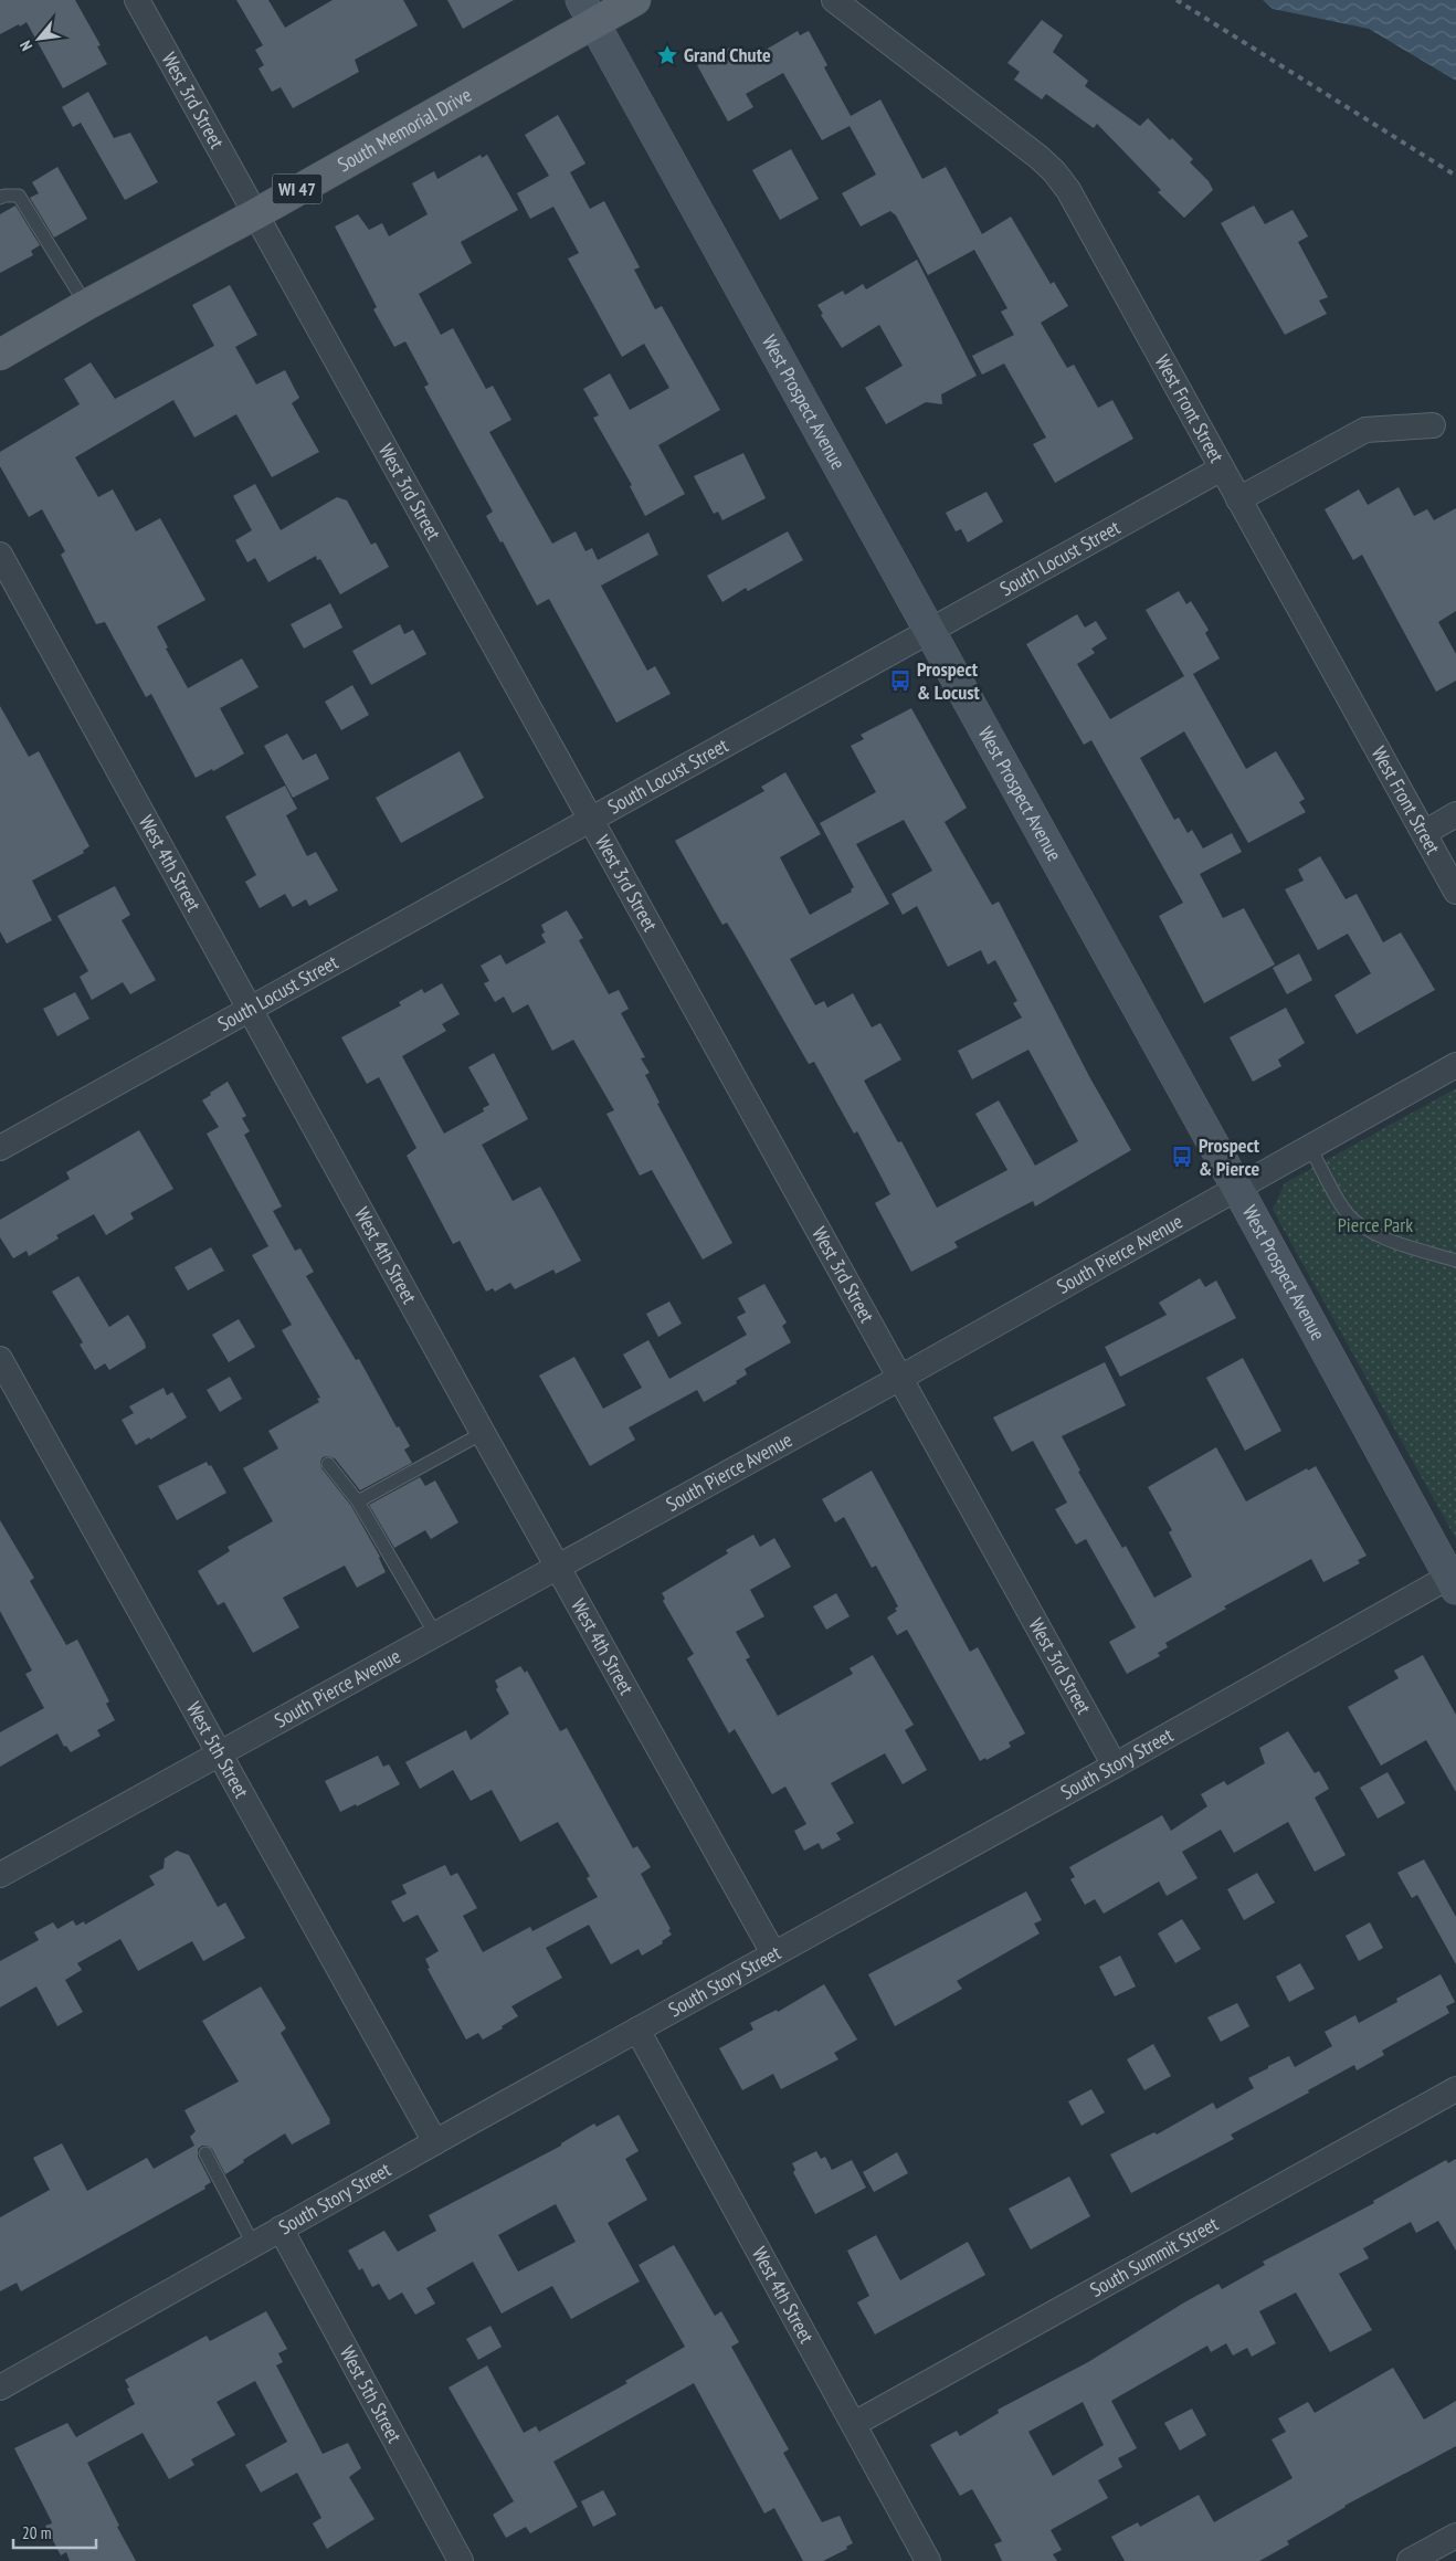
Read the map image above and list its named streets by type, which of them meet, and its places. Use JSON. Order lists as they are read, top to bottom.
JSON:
{
  "streets": {
    "main road": ["South Memorial Drive", "WI 47", "West Prospect Avenue"],
    "street": [
      "West 3rd Street",
      "West Front Street",
      "South Locust Street",
      "West 4th Street",
      "South Pierce Avenue",
      "West 5th Street",
      "South Story Street",
      "South Summit Street"
    ]
  },
  "crossings": [
    ["West 3rd Street", "South Memorial Drive"],
    ["West 3rd Street", "South Locust Street"],
    ["West 3rd Street", "South Pierce Avenue"],
    ["West 3rd Street", "South Story Street"],
    ["South Memorial Drive", "West Prospect Avenue"],
    ["West Prospect Avenue", "South Locust Street"],
    ["West Prospect Avenue", "South Pierce Avenue"],
    ["West Prospect Avenue", "South Story Street"],
    ["West Front Street", "South Locust Street"],
    ["South Locust Street", "West 4th Street"],
    ["West 4th Street", "South Pierce Avenue"],
    ["West 4th Street", "South Story Street"],
    ["West 4th Street", "South Summit Street"],
    ["South Pierce Avenue", "West 5th Street"],
    ["West 5th Street", "South Story Street"]
  ],
  "parks": ["Pierce Park"],
  "places": {
    "place": ["Grand Chute"],
    "bus stop": ["Prospect & Locust", "Prospect & Pierce"]
  },
  "scale_bar": "20 m",
  "north": "bottom left"
}
